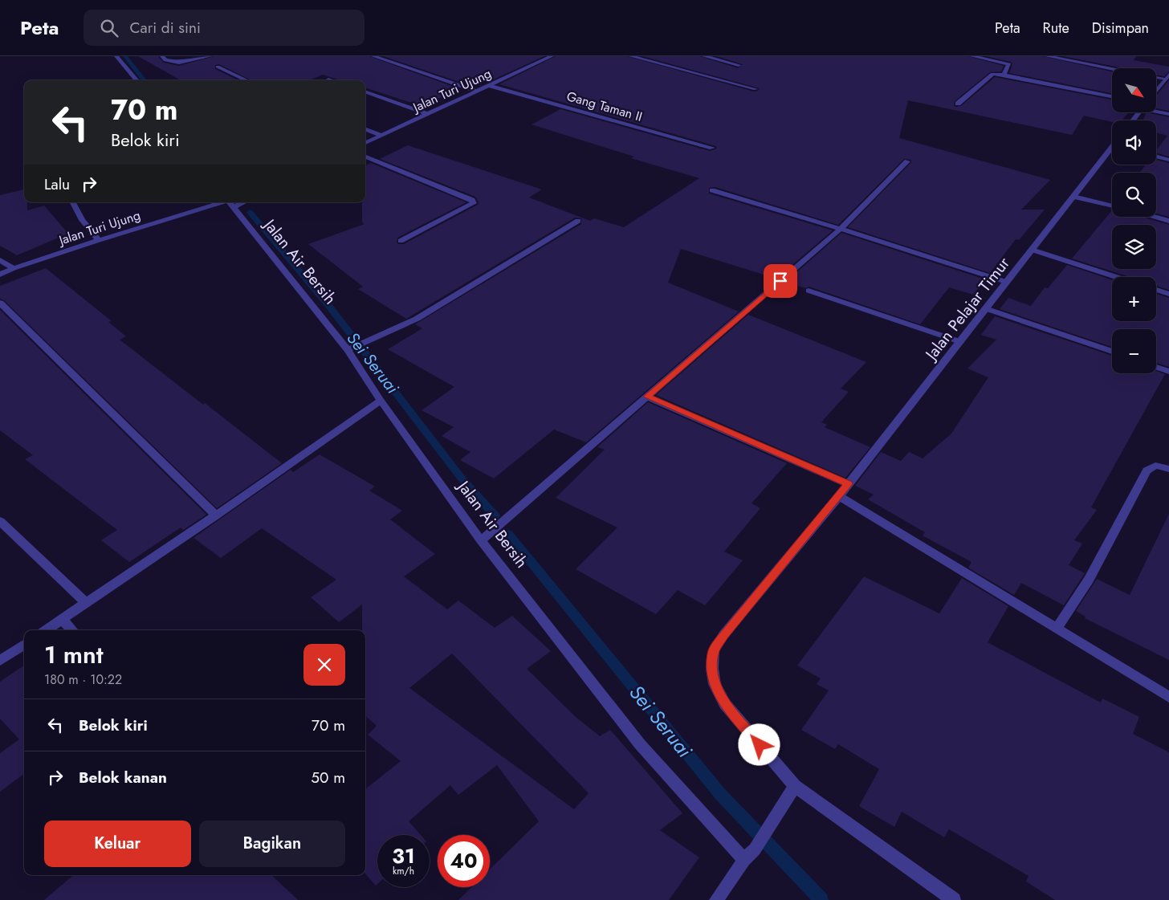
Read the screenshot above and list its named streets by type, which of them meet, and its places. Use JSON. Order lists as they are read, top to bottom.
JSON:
{
  "streets": {
    "street": [
      "Jalan Turi Ujung",
      "Gang Taman II",
      "Jalan Air Bersih",
      "Jalan Pelajar Timur"
    ]
  },
  "crossings": [
    ["Jalan Turi Ujung", "Gang Taman II"],
    ["Jalan Turi Ujung", "Jalan Air Bersih"]
  ],
  "water": ["Sei Seruai"],
  "north": "bottom right",
  "page": {
    "header": "Peta",
    "search": "Cari di sini",
    "nav": ["Peta", "Rute", "Disimpan"],
    "map_buttons": ["+", "−"],
    "turn": ["70 m", "Belok kiri"],
    "then": "Lalu",
    "heading": ["1 mnt", "180 m · 10:22"],
    "list": [
      {
        "name": "Belok kiri",
        "value": "70 m"
      },
      {
        "name": "Belok kanan",
        "value": "50 m"
      }
    ],
    "buttons": ["Keluar", "Bagikan"],
    "speed": "31 km/h",
    "limit": "40"
  }
}
